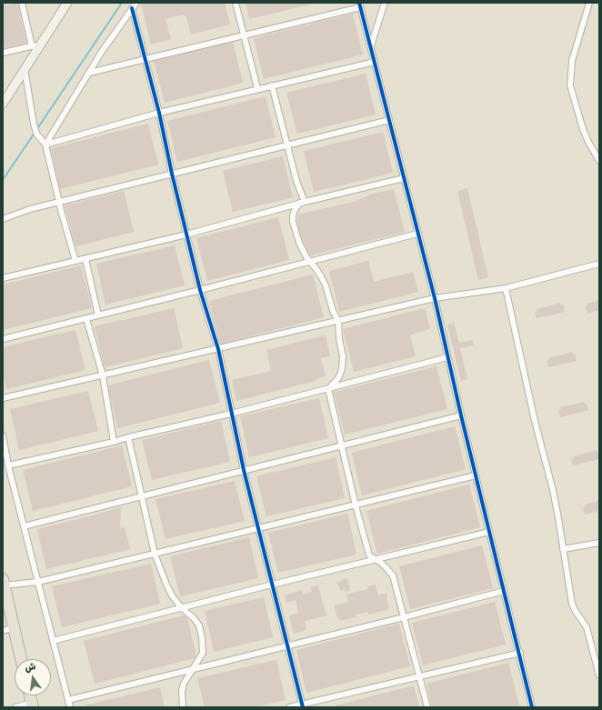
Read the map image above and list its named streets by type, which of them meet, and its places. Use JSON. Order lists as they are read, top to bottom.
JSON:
{
  "north": "top"
}
